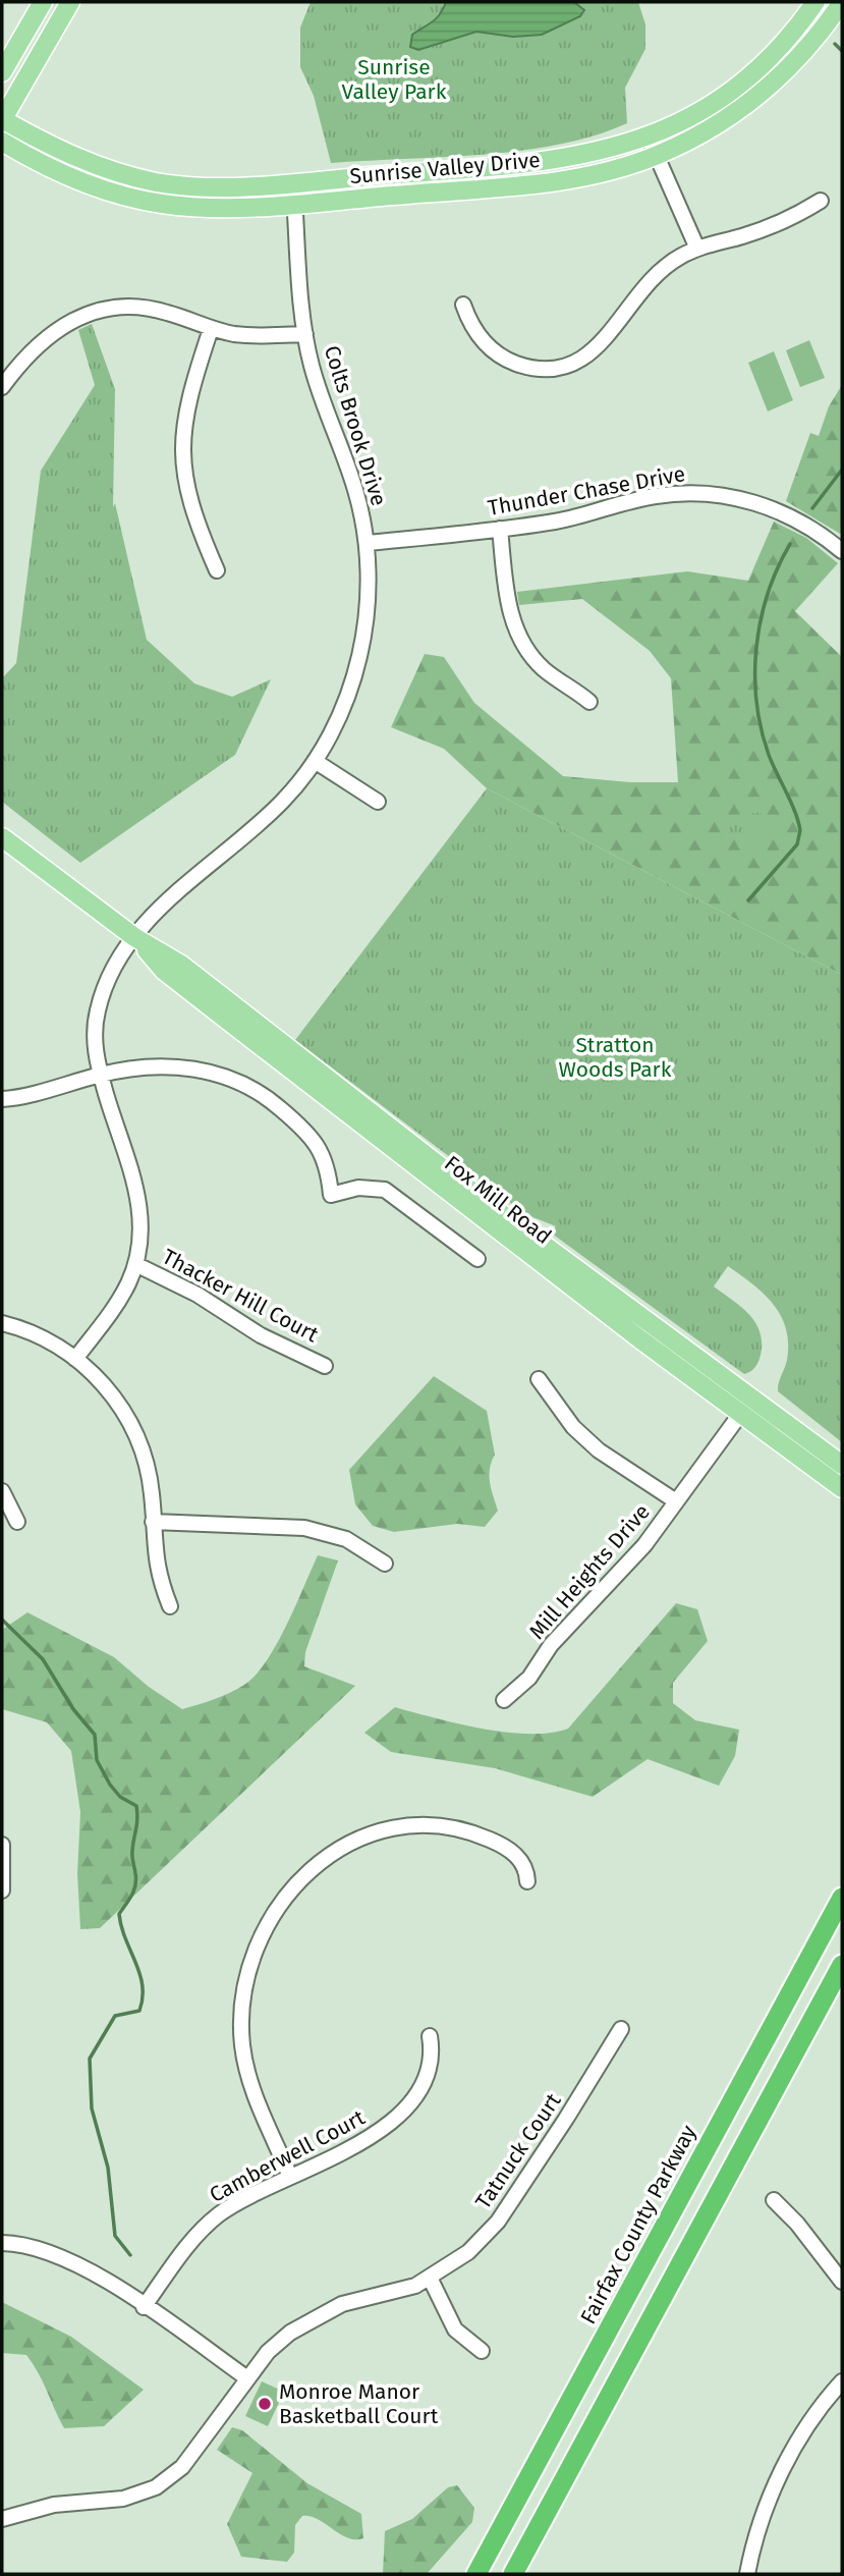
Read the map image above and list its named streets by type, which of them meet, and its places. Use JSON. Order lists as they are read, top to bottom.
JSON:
{
  "streets": {
    "highway": ["Fairfax County Parkway"],
    "main road": ["Sunrise Valley Drive", "Fox Mill Road"],
    "street": [
      "Colts Brook Drive",
      "Thunder Chase Drive",
      "Thacker Hill Court",
      "Mill Heights Drive",
      "Tatnuck Court",
      "Camberwell Court"
    ]
  },
  "crossings": [
    ["Sunrise Valley Drive", "Colts Brook Drive"],
    ["Colts Brook Drive", "Thunder Chase Drive"],
    ["Colts Brook Drive", "Fox Mill Road"],
    ["Colts Brook Drive", "Thacker Hill Court"],
    ["Fox Mill Road", "Mill Heights Drive"]
  ],
  "parks": ["Sunrise Valley Park", "Stratton Woods Park"],
  "places": ["Monroe Manor Basketball Court"]
}
